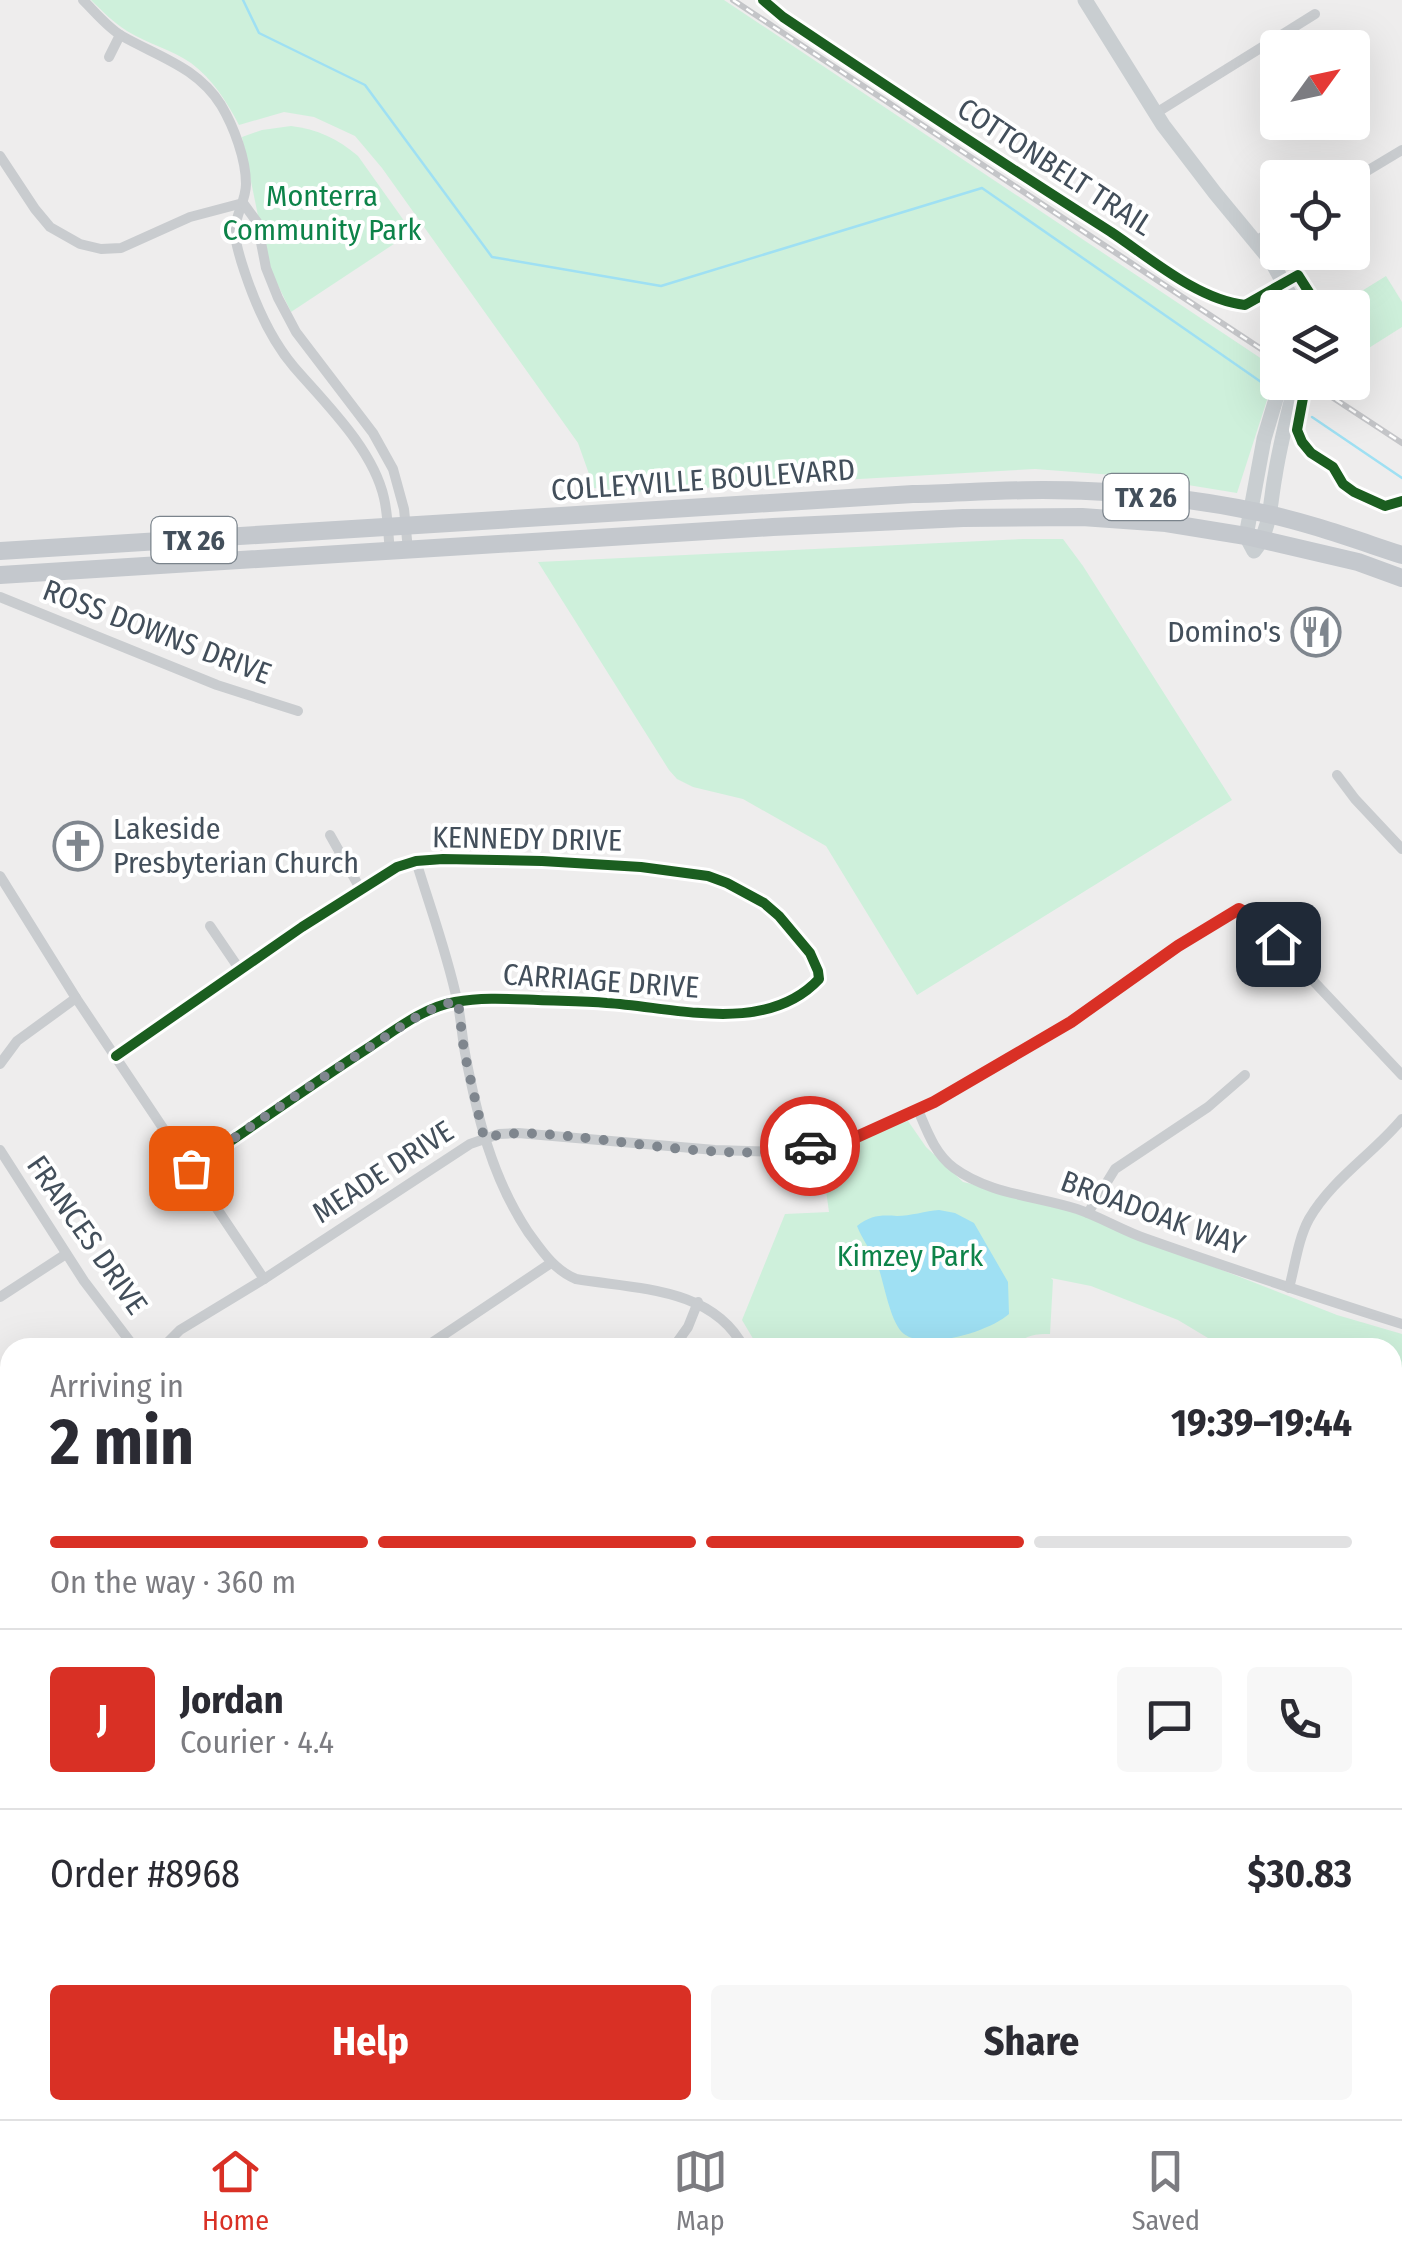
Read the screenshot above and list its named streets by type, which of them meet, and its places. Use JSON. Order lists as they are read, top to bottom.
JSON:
{
  "streets": {
    "main road": ["COLLEYVILLE BOULEVARD", "TX 26"],
    "street": [
      "ROSS DOWNS DRIVE",
      "KENNEDY DRIVE",
      "CARRIAGE DRIVE",
      "MEADE DRIVE",
      "BROADOAK WAY",
      "FRANCES DRIVE"
    ],
    "cycle path": ["COTTONBELT TRAIL"]
  },
  "crossings": [
    ["KENNEDY DRIVE", "CARRIAGE DRIVE"],
    ["MEADE DRIVE", "BROADOAK WAY"]
  ],
  "parks": ["Monterra Community Park", "Kimzey Park"],
  "places": {
    "restaurant": ["Domino's"],
    "church": ["Lakeside Presbyterian Church"]
  },
  "north": "top right",
  "page": {
    "heading": ["2 min", "Arriving in", "19:39–19:44"],
    "panel": [
      "Jordan",
      "Courier · 4.4",
      "Order #8968",
      "$30.83"
    ],
    "bar": "On the way · 360 m",
    "round": "J",
    "buttons": ["Help", "Share"],
    "tabs": ["Home", "Map", "Saved"]
  }
}
